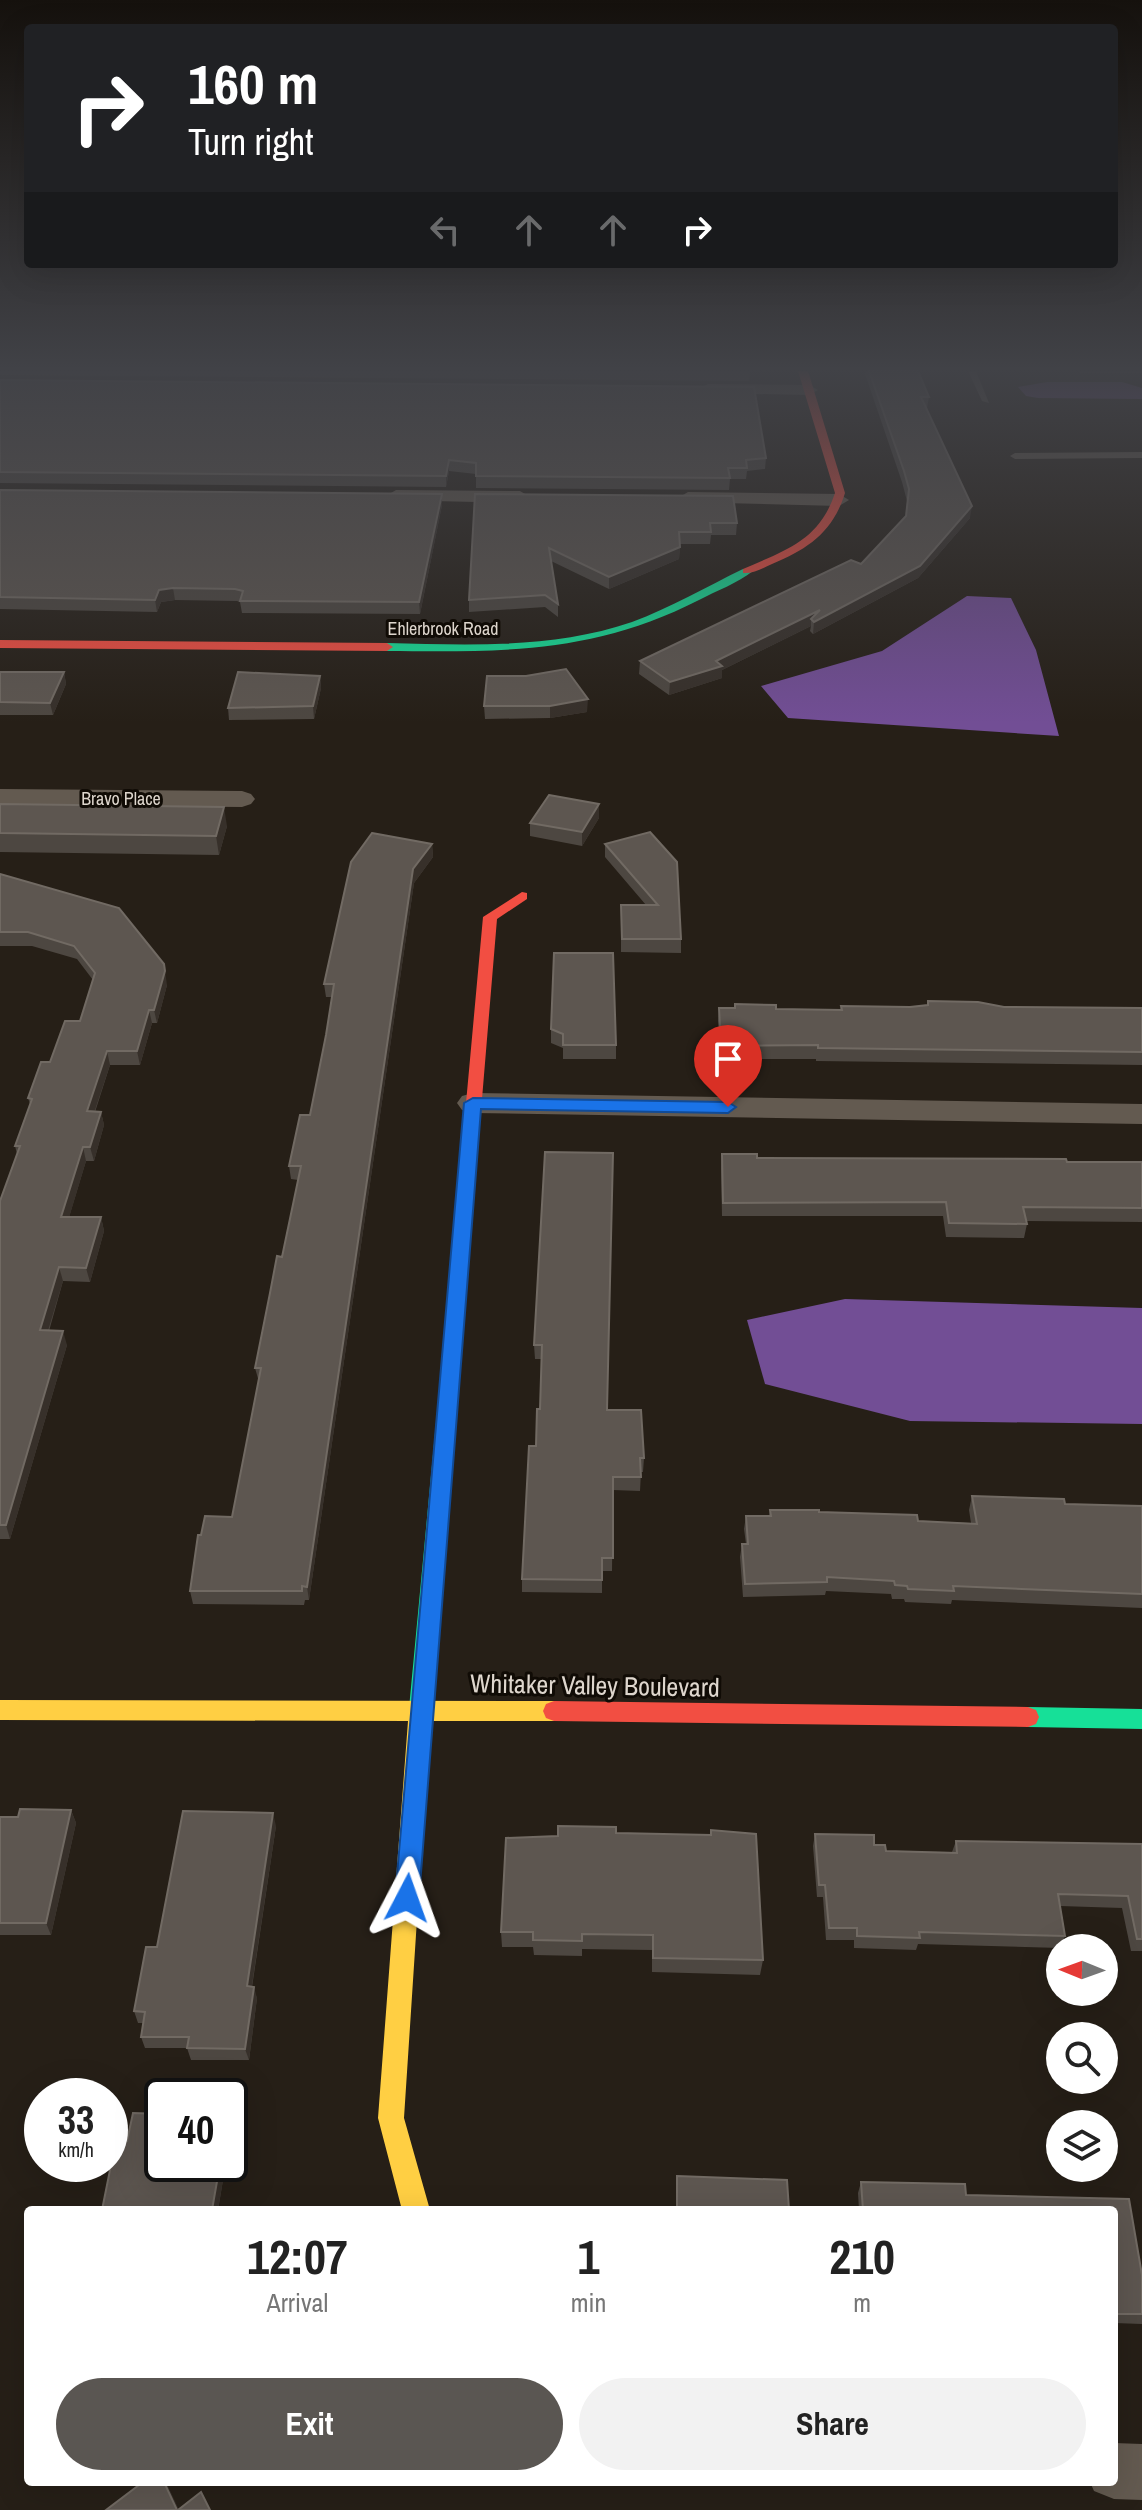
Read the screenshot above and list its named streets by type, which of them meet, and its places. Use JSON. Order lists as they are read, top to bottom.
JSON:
{
  "streets": {
    "street": ["Ehlerbrook Road", "Bravo Place", "Whitaker Valley Boulevard"]
  },
  "north": "left",
  "page": {
    "turn": ["160 m", "Turn right"],
    "speed": "33 km/h",
    "limit": "40",
    "eta": [
      "12:07",
      "Arrival",
      "1",
      "min",
      "210",
      "m"
    ],
    "buttons": ["Exit", "Share"]
  }
}
